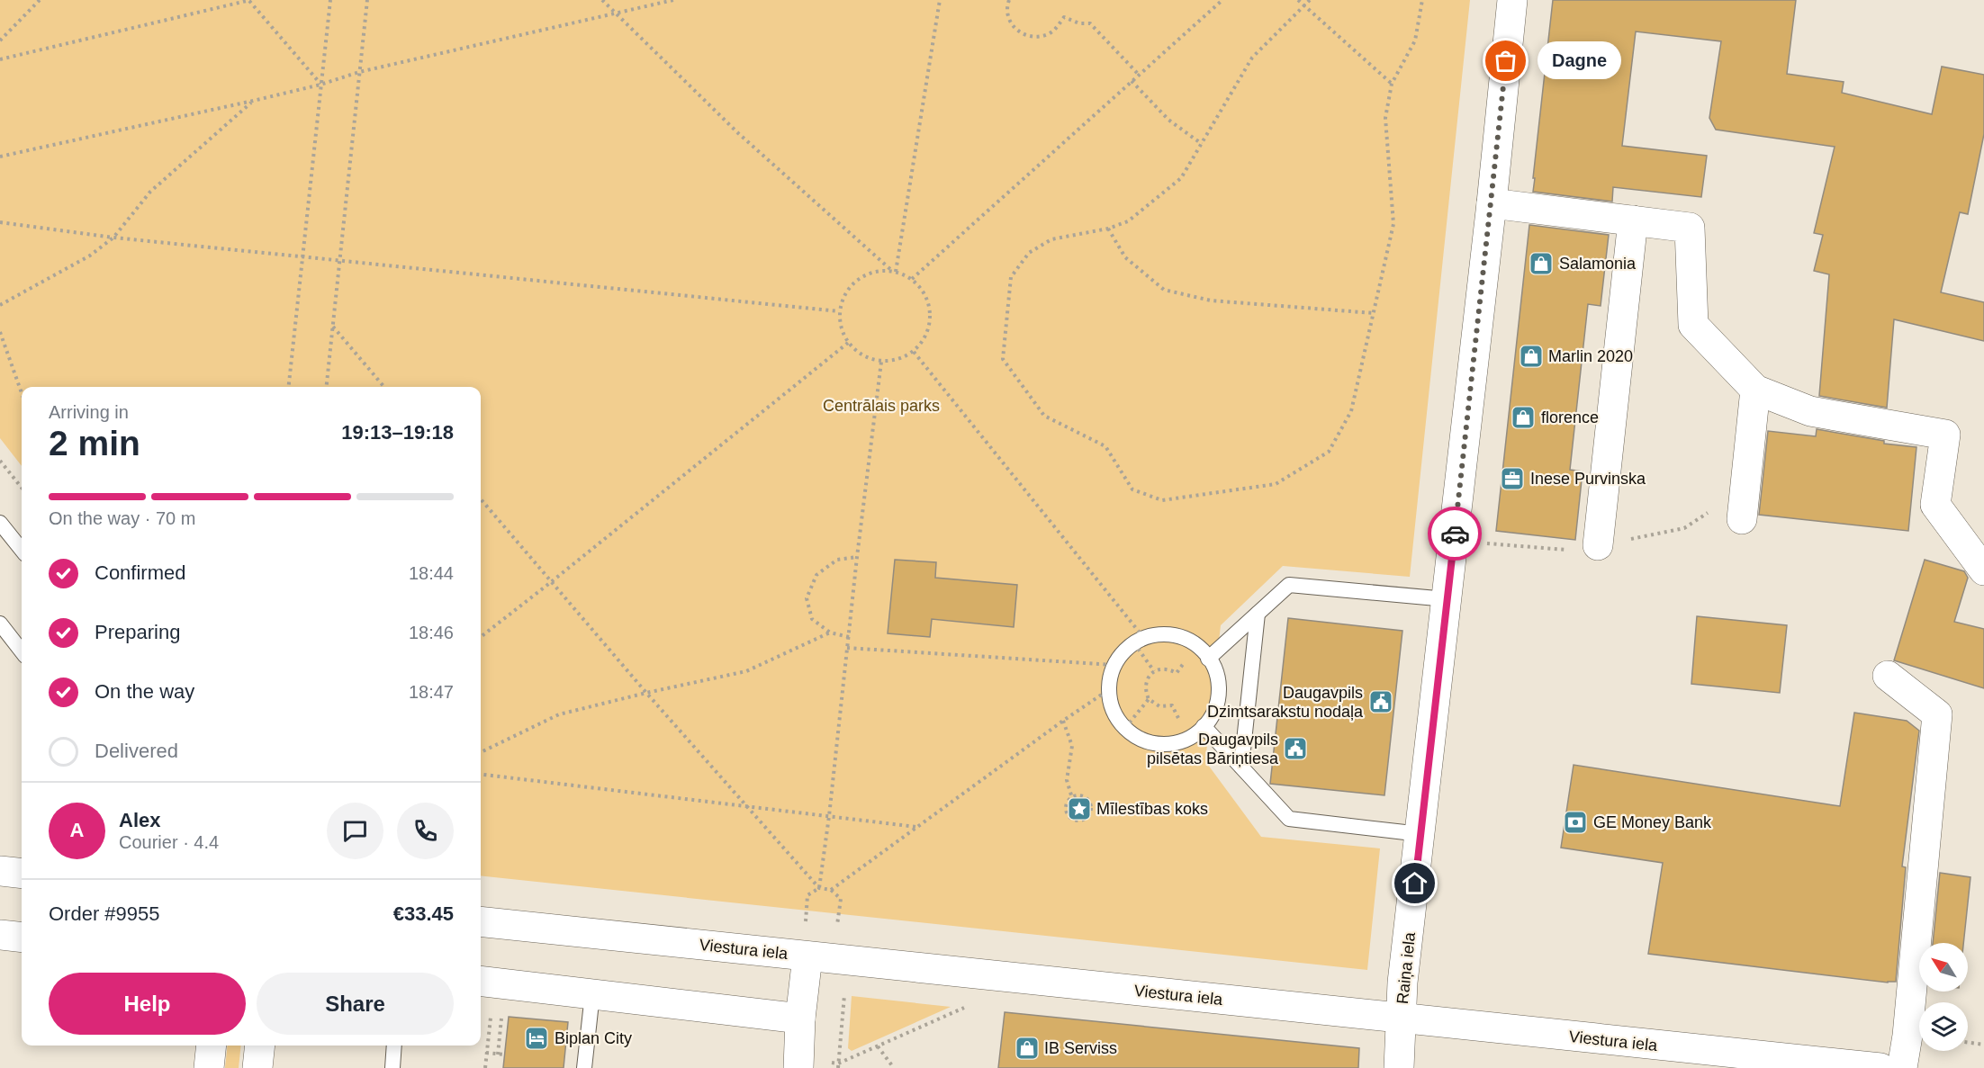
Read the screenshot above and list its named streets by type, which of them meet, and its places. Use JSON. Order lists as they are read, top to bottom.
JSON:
{
  "streets": {
    "street": ["Viestura iela", "Raiņa iela"]
  },
  "crossings": [
    ["Viestura iela", "Raiņa iela"]
  ],
  "parks": ["Centrālais parks"],
  "places": {
    "other": ["Dagne"],
    "shop": [
      "Salamonia",
      "Marlin 2020",
      "florence",
      "IB Serviss"
    ],
    "office": ["Inese Purvinska"],
    "public building": ["Daugavpils Dzimtsarakstu nodaļa", "Daugavpils pilsētas Bāriņtiesa"],
    "place": ["Mīlestības koks"],
    "bank": ["GE Money Bank"],
    "hotel": ["Biplan City"]
  },
  "north": "top left",
  "page": {
    "bubble": "Dagne",
    "heading": ["2 min", "Arriving in", "19:13–19:18"],
    "panel": [
      "Alex",
      "Courier · 4.4",
      "Order #9955",
      "€33.45"
    ],
    "bar": "On the way · 70 m",
    "list": [
      ["Confirmed", "18:44"],
      ["Preparing", "18:46"],
      ["On the way", "18:47"],
      "Delivered"
    ],
    "round": "A",
    "buttons": ["Help", "Share"]
  }
}
